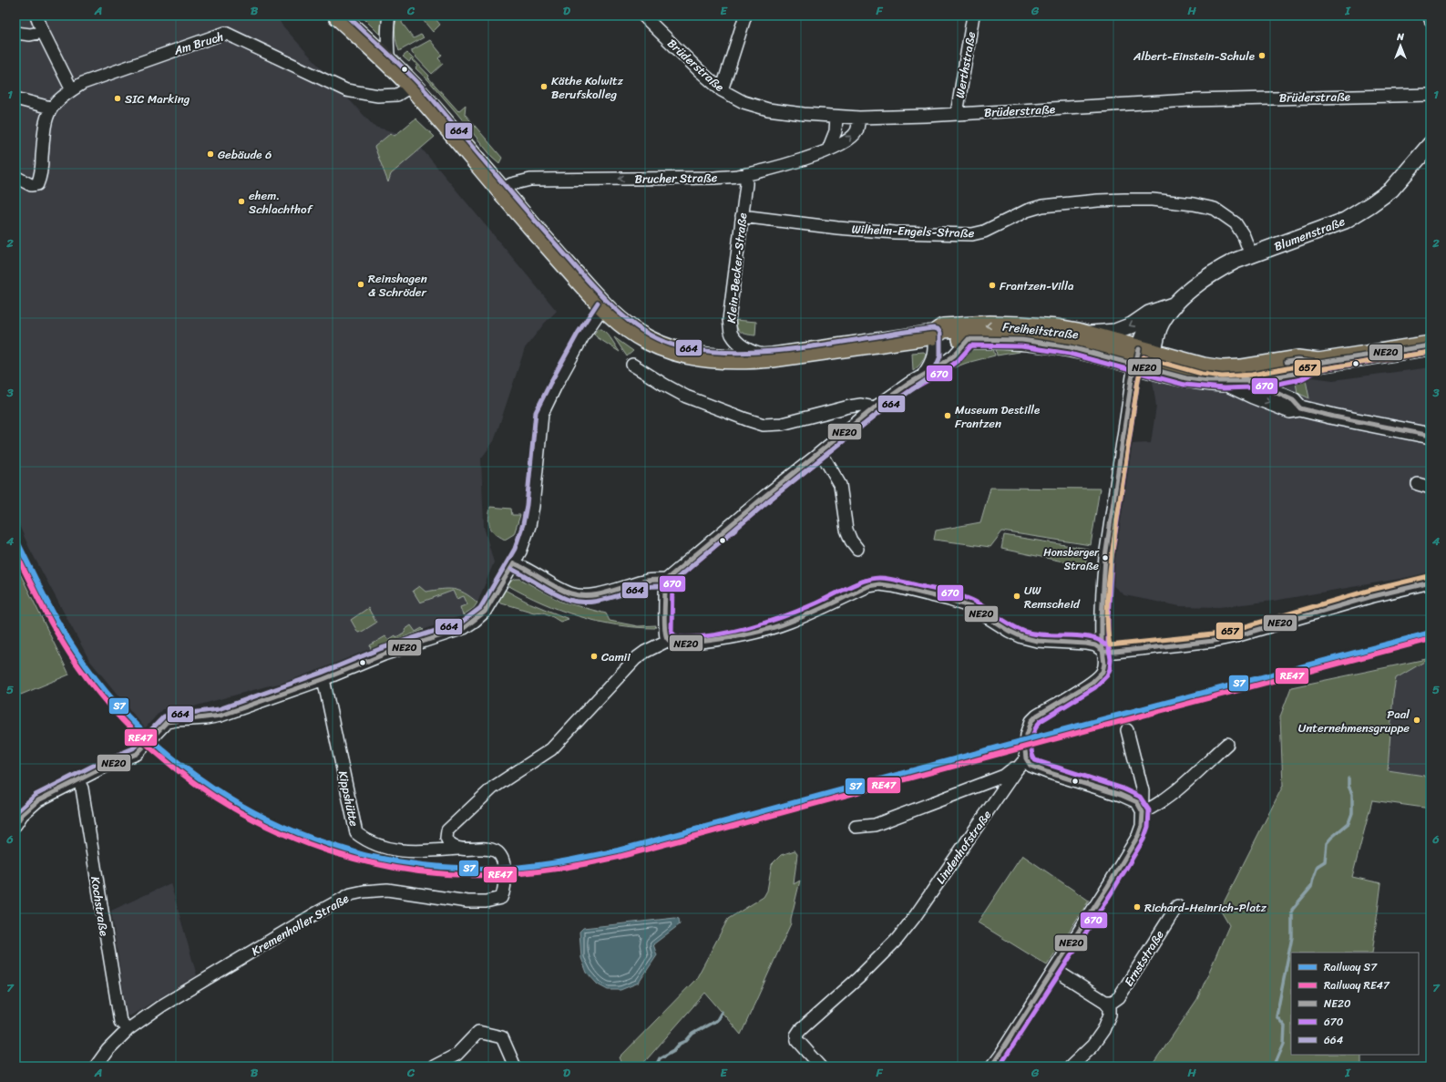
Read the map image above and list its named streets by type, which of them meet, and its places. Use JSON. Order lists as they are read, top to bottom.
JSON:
{
  "streets": {
    "main road": ["Freiheitstraße"],
    "street": [
      "Am Bruch",
      "Brüderstraße",
      "Werthstraße",
      "Brucher Straße",
      "Wilhelm-Engels-Straße",
      "Blumenstraße",
      "Klein-Becker-Straße",
      "Kippshütte",
      "Lindenhofstraße",
      "Kochstraße",
      "Kremenholler Straße",
      "Ernststraße"
    ]
  },
  "crossings": [
    ["Am Bruch", "Freiheitstraße"],
    ["Brüderstraße", "Werthstraße"],
    ["Brüderstraße", "Brucher Straße"],
    ["Brucher Straße", "Klein-Becker-Straße"],
    ["Brucher Straße", "Freiheitstraße"],
    ["Wilhelm-Engels-Straße", "Blumenstraße"],
    ["Wilhelm-Engels-Straße", "Klein-Becker-Straße"],
    ["Blumenstraße", "Freiheitstraße"],
    ["Klein-Becker-Straße", "Freiheitstraße"],
    ["Kippshütte", "Kremenholler Straße"],
    ["Kochstraße", "Kremenholler Straße"]
  ],
  "places": [
    "Albert-Einstein-Schule",
    "Käthe Kolwitz Berufskolleg",
    "SIC Marking",
    "Gebäude 6",
    "ehem. Schlachthof",
    "Reinshagen & Schröder",
    "Frantzen-Villa",
    "Museum Destille Frantzen",
    "Honsberger Straße",
    "UW Remscheid",
    "Camii",
    "Paal Unternehmensgruppe",
    "Richard-Heinrich-Platz"
  ],
  "lines": [
    "transit line 664",
    "transit line NE20",
    "transit line 670",
    "transit line 657",
    "rail line S7",
    "rail line RE47"
  ],
  "legend": [
    "Railway S7",
    "Railway RE47",
    "NE20",
    "670",
    "664"
  ],
  "north": "top",
  "grid": {
    "columns": [
      "A",
      "B",
      "C",
      "D",
      "E",
      "F",
      "G",
      "H",
      "I"
    ],
    "rows": [
      "1",
      "2",
      "3",
      "4",
      "5",
      "6",
      "7"
    ]
  }
}
